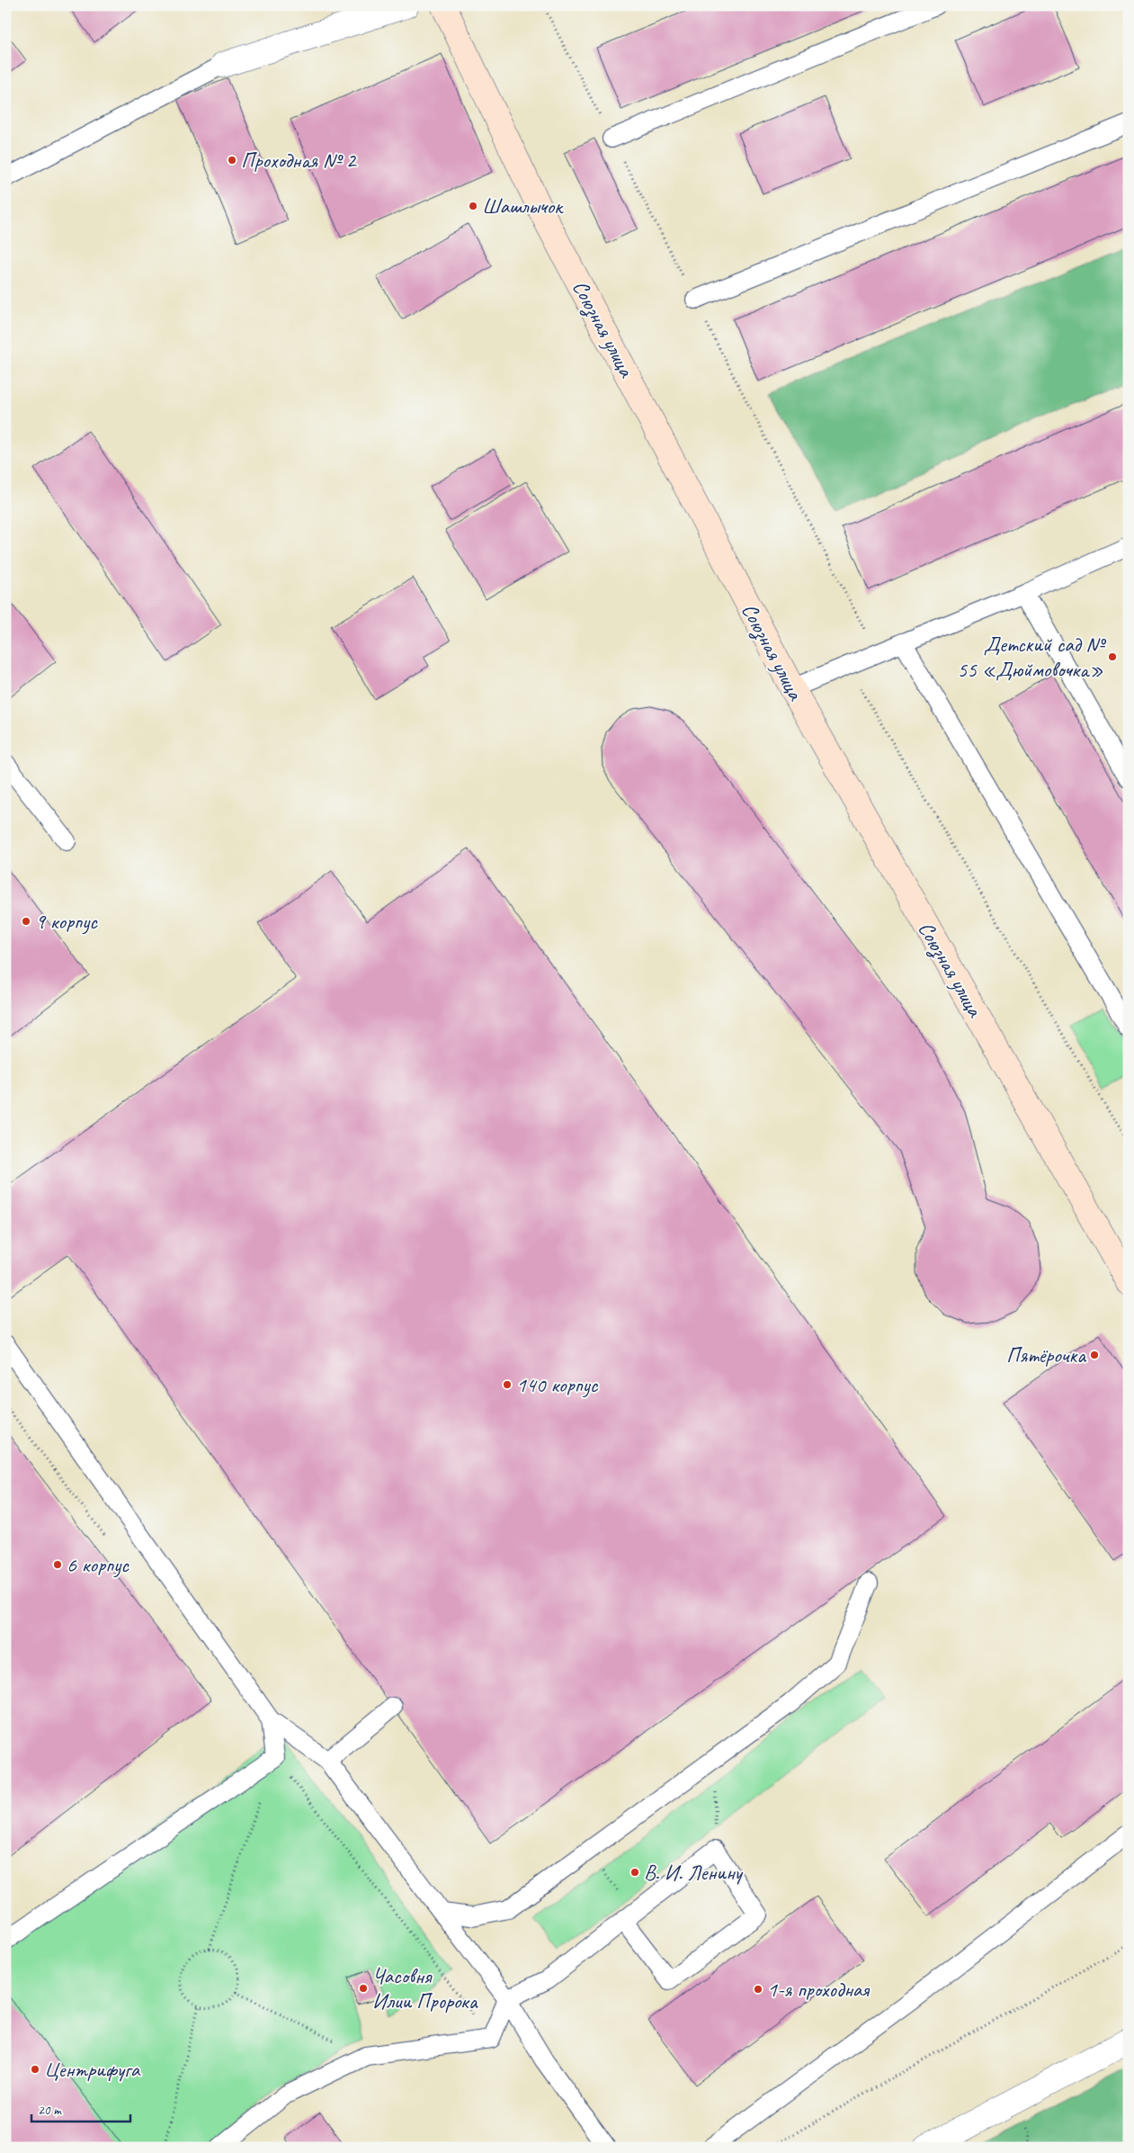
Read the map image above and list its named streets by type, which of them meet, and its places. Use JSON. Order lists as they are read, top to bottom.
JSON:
{
  "streets": {
    "street": ["Союзная улица"]
  },
  "places": [
    "Проходная № 2",
    "Шашлычок",
    "Детский сад № 55 «Дюймовочка»",
    "9 корпус",
    "Пятёрочка",
    "140 корпус",
    "6 корпус",
    "В. И. Ленину",
    "Часовня Илии Пророка",
    "1-я проходная",
    "Центрифуга"
  ],
  "scale_bar": "20 m"
}
